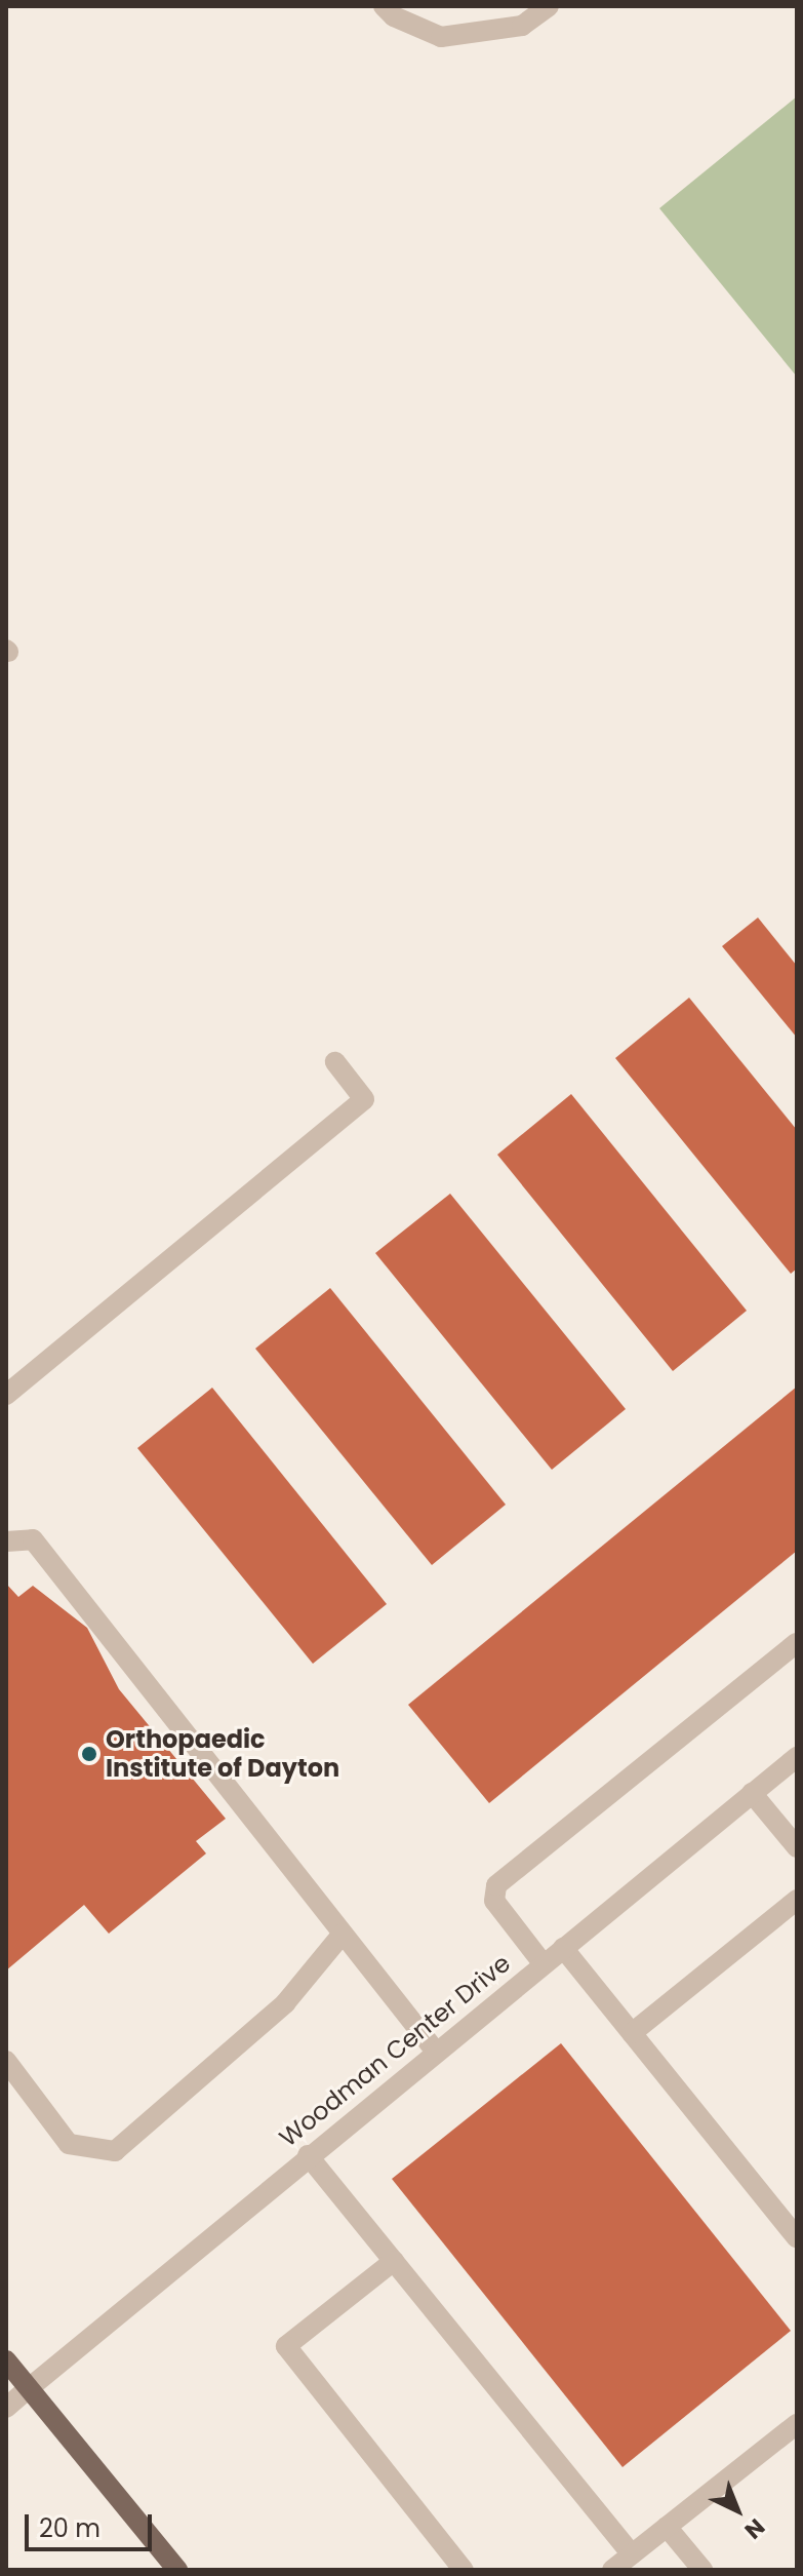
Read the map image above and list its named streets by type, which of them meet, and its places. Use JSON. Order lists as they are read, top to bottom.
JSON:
{
  "streets": {
    "street": ["Woodman Center Drive"]
  },
  "places": ["Orthopaedic Institute of Dayton"],
  "scale_bar": "20 m",
  "north": "bottom right"
}
